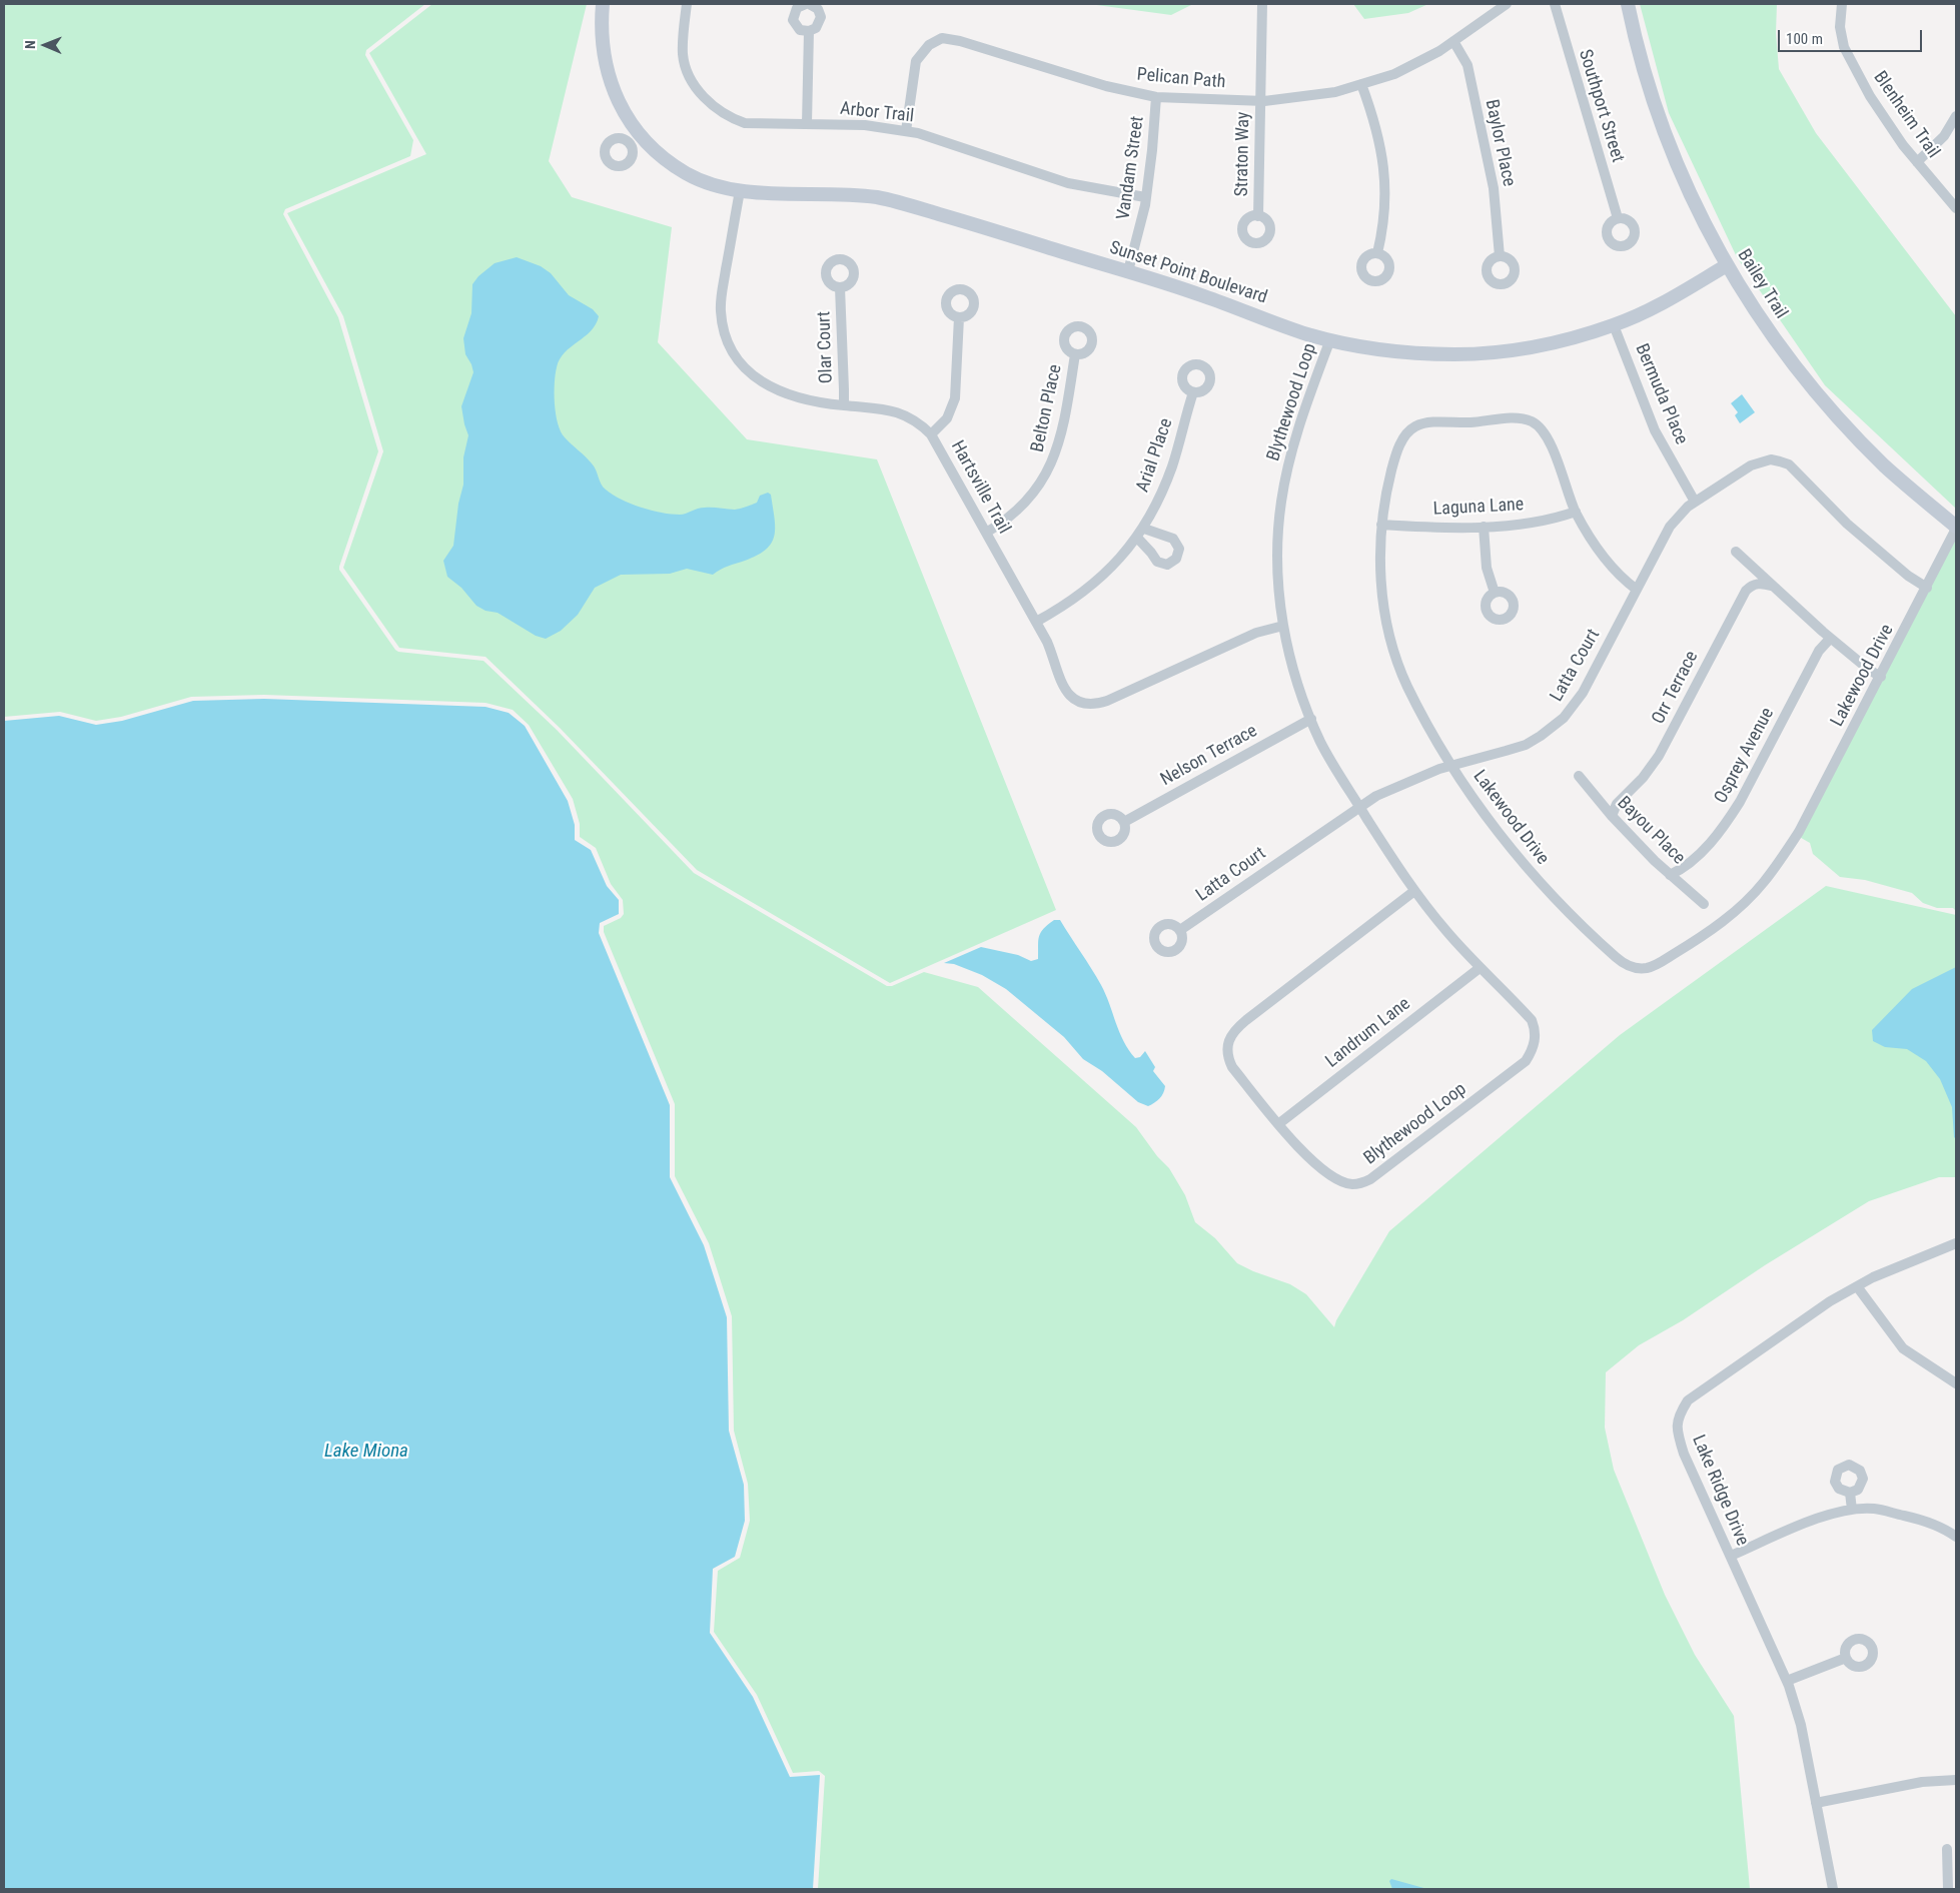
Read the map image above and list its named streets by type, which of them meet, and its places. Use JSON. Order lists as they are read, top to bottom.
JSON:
{
  "streets": {
    "street": [
      "Pelican Path",
      "Southport Street",
      "Arbor Trail",
      "Blenheim Trail",
      "Baylor Place",
      "Straton Way",
      "Vandam Street",
      "Sunset Point Boulevard",
      "Bailey Trail",
      "Olar Court",
      "Bermuda Place",
      "Blythewood Loop",
      "Belton Place",
      "Arial Place",
      "Hartsville Trail",
      "Laguna Lane",
      "Latta Court",
      "Lakewood Drive",
      "Orr Terrace",
      "Nelson Terrace",
      "Osprey Avenue",
      "Bayou Place",
      "Landrum Lane",
      "Lake Ridge Drive"
    ]
  },
  "crossings": [
    ["Pelican Path", "Arbor Trail"],
    ["Pelican Path", "Baylor Place"],
    ["Pelican Path", "Straton Way"],
    ["Pelican Path", "Vandam Street"],
    ["Arbor Trail", "Vandam Street"],
    ["Vandam Street", "Sunset Point Boulevard"],
    ["Sunset Point Boulevard", "Bailey Trail"],
    ["Sunset Point Boulevard", "Bermuda Place"],
    ["Sunset Point Boulevard", "Blythewood Loop"],
    ["Sunset Point Boulevard", "Hartsville Trail"],
    ["Bailey Trail", "Lakewood Drive"],
    ["Olar Court", "Hartsville Trail"],
    ["Bermuda Place", "Latta Court"],
    ["Blythewood Loop", "Hartsville Trail"],
    ["Blythewood Loop", "Latta Court"],
    ["Blythewood Loop", "Nelson Terrace"],
    ["Blythewood Loop", "Landrum Lane"],
    ["Belton Place", "Hartsville Trail"],
    ["Arial Place", "Hartsville Trail"],
    ["Laguna Lane", "Lakewood Drive"],
    ["Latta Court", "Lakewood Drive"],
    ["Orr Terrace", "Bayou Place"],
    ["Osprey Avenue", "Bayou Place"]
  ],
  "water": ["Lake Miona"],
  "scale_bar": "100 m",
  "north": "left"
}
